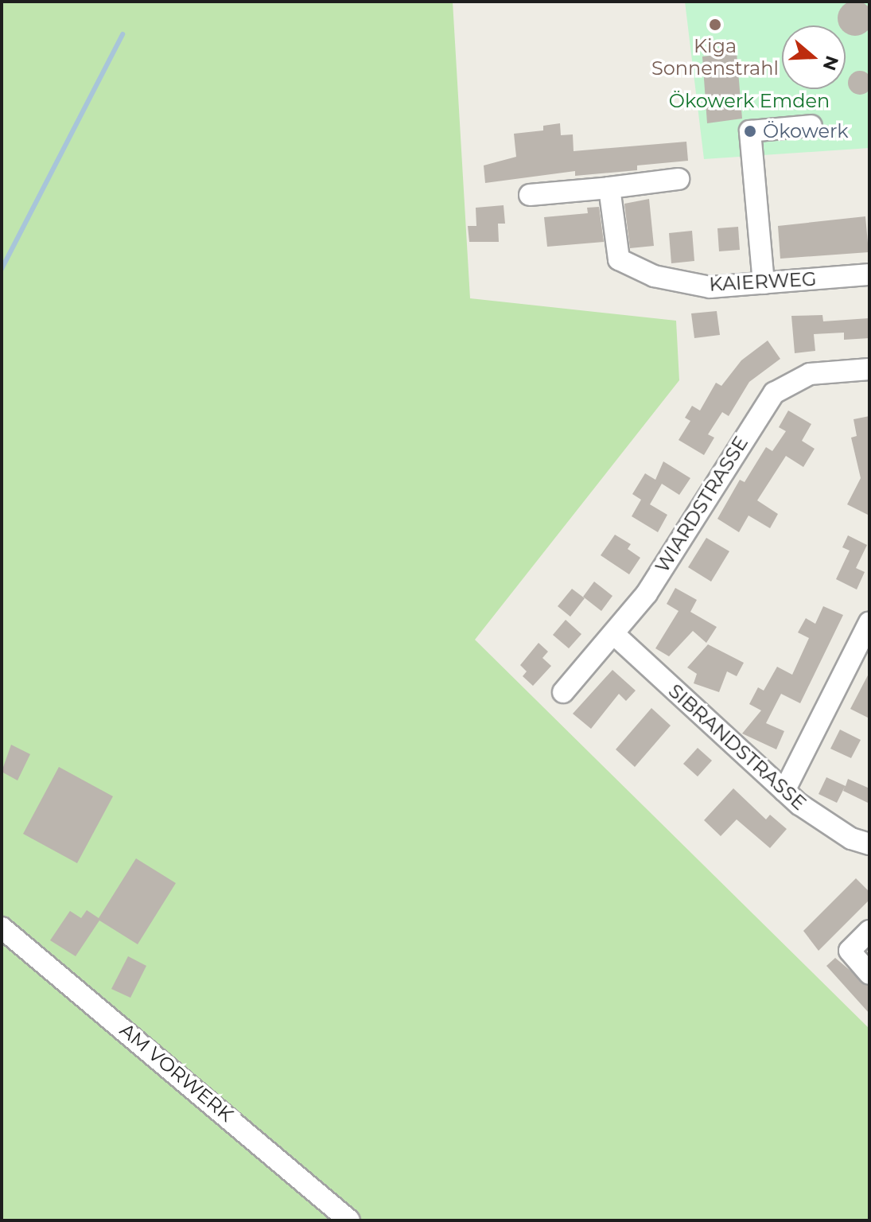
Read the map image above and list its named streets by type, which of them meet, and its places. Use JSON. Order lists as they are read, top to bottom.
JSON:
{
  "streets": {
    "street": [
      "KAIERWEG",
      "WIARDSTRASSE",
      "SIBRANDSTRASSE",
      "AM VORWERK"
    ]
  },
  "crossings": [
    ["WIARDSTRASSE", "SIBRANDSTRASSE"]
  ],
  "parks": ["Ökowerk Emden"],
  "places": ["Kiga Sonnenstrahl", "Ökowerk"],
  "north": "right"
}
